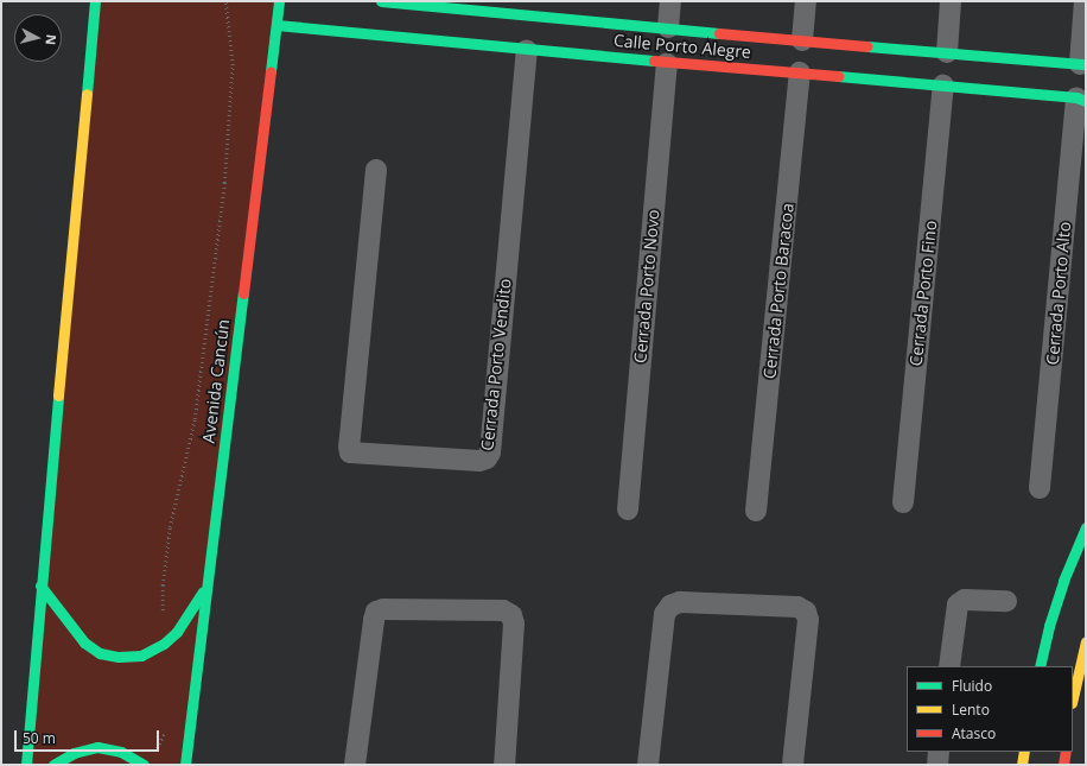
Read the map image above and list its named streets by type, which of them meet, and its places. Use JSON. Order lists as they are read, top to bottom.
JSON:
{
  "streets": {
    "main road": ["Calle Porto Alegre", "Avenida Cancún"],
    "street": [
      "Cerrada Porto Novo",
      "Cerrada Porto Baracoa",
      "Cerrada Porto Fino",
      "Cerrada Porto Alto",
      "Cerrada Porto Vendito"
    ]
  },
  "crossings": [
    ["Calle Porto Alegre", "Cerrada Porto Novo"],
    ["Calle Porto Alegre", "Cerrada Porto Baracoa"],
    ["Calle Porto Alegre", "Cerrada Porto Fino"],
    ["Calle Porto Alegre", "Cerrada Porto Alto"],
    ["Calle Porto Alegre", "Cerrada Porto Vendito"],
    ["Calle Porto Alegre", "Avenida Cancún"]
  ],
  "legend": ["Fluido", "Lento", "Atasco"],
  "scale_bar": "50 m",
  "north": "right"
}
